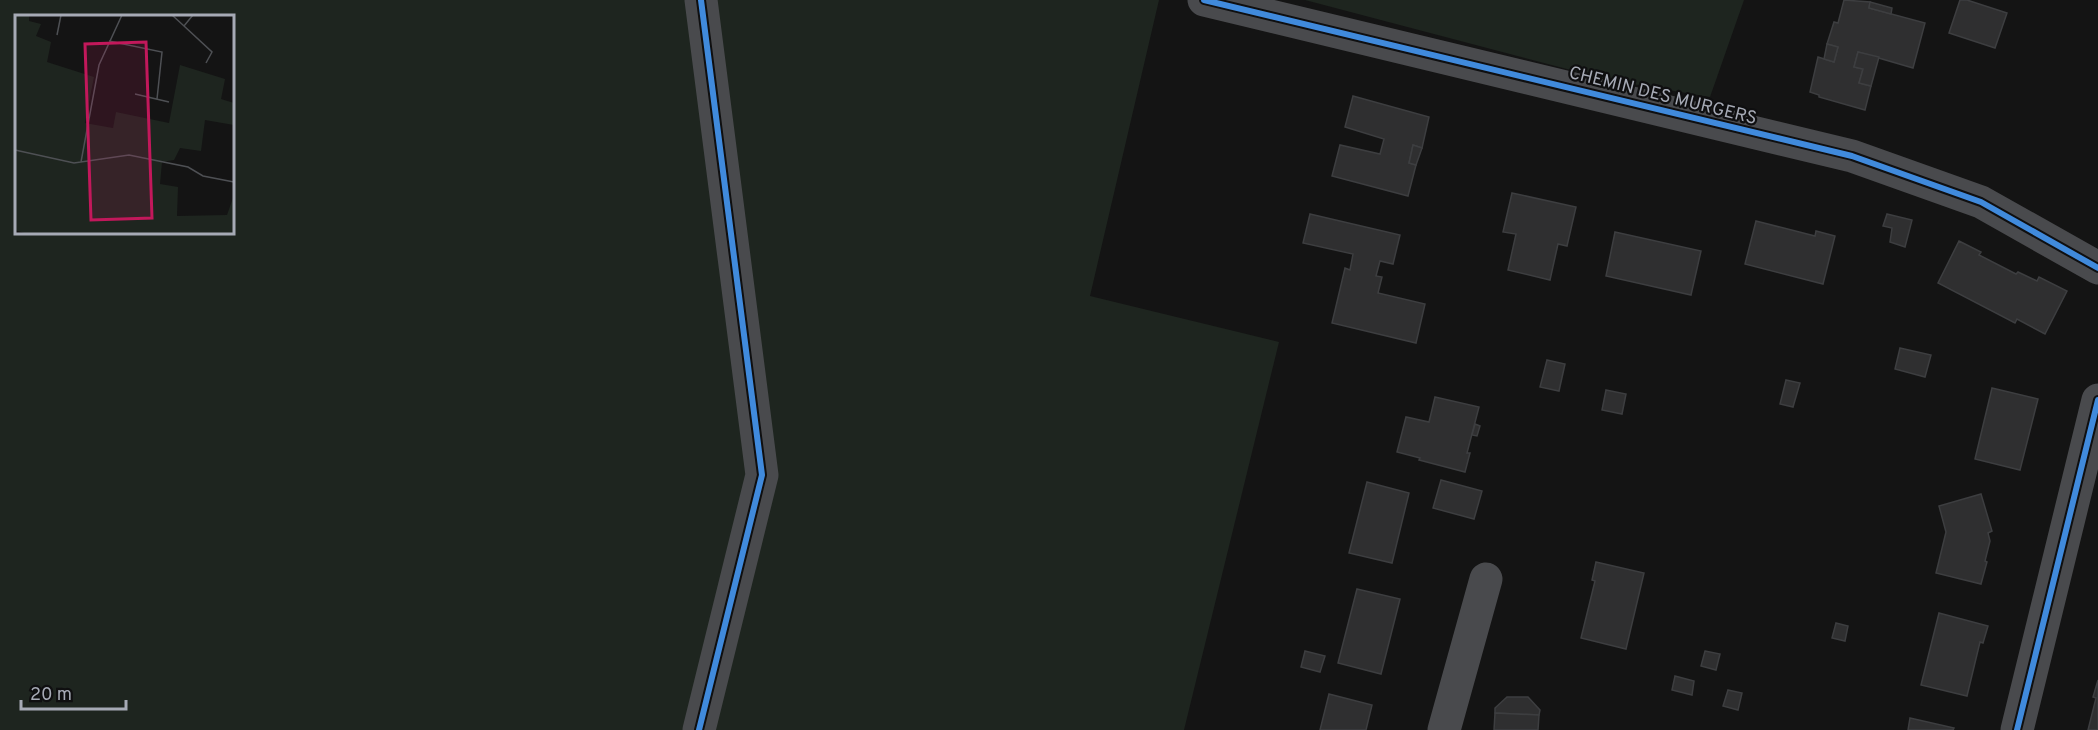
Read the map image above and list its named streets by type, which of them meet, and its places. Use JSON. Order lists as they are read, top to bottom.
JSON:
{
  "streets": {
    "street": ["CHEMIN DES MURGERS"]
  },
  "scale_bar": "20 m"
}
